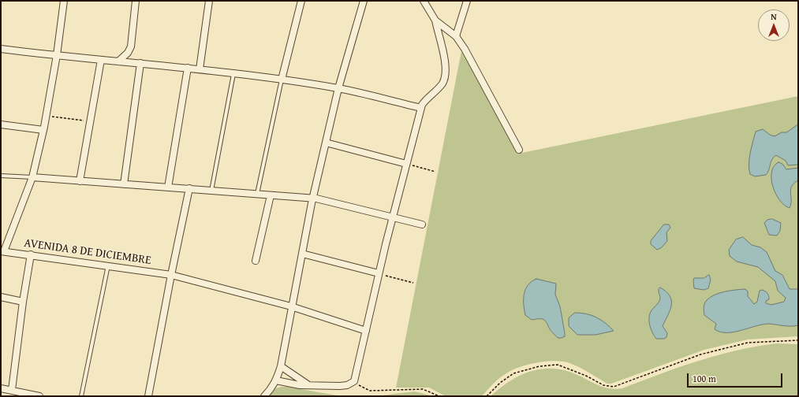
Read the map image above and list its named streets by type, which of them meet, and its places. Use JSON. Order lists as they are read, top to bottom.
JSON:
{
  "streets": {
    "street": ["AVENIDA 8 DE DICIEMBRE"]
  },
  "scale_bar": "100 m",
  "north": "top"
}
